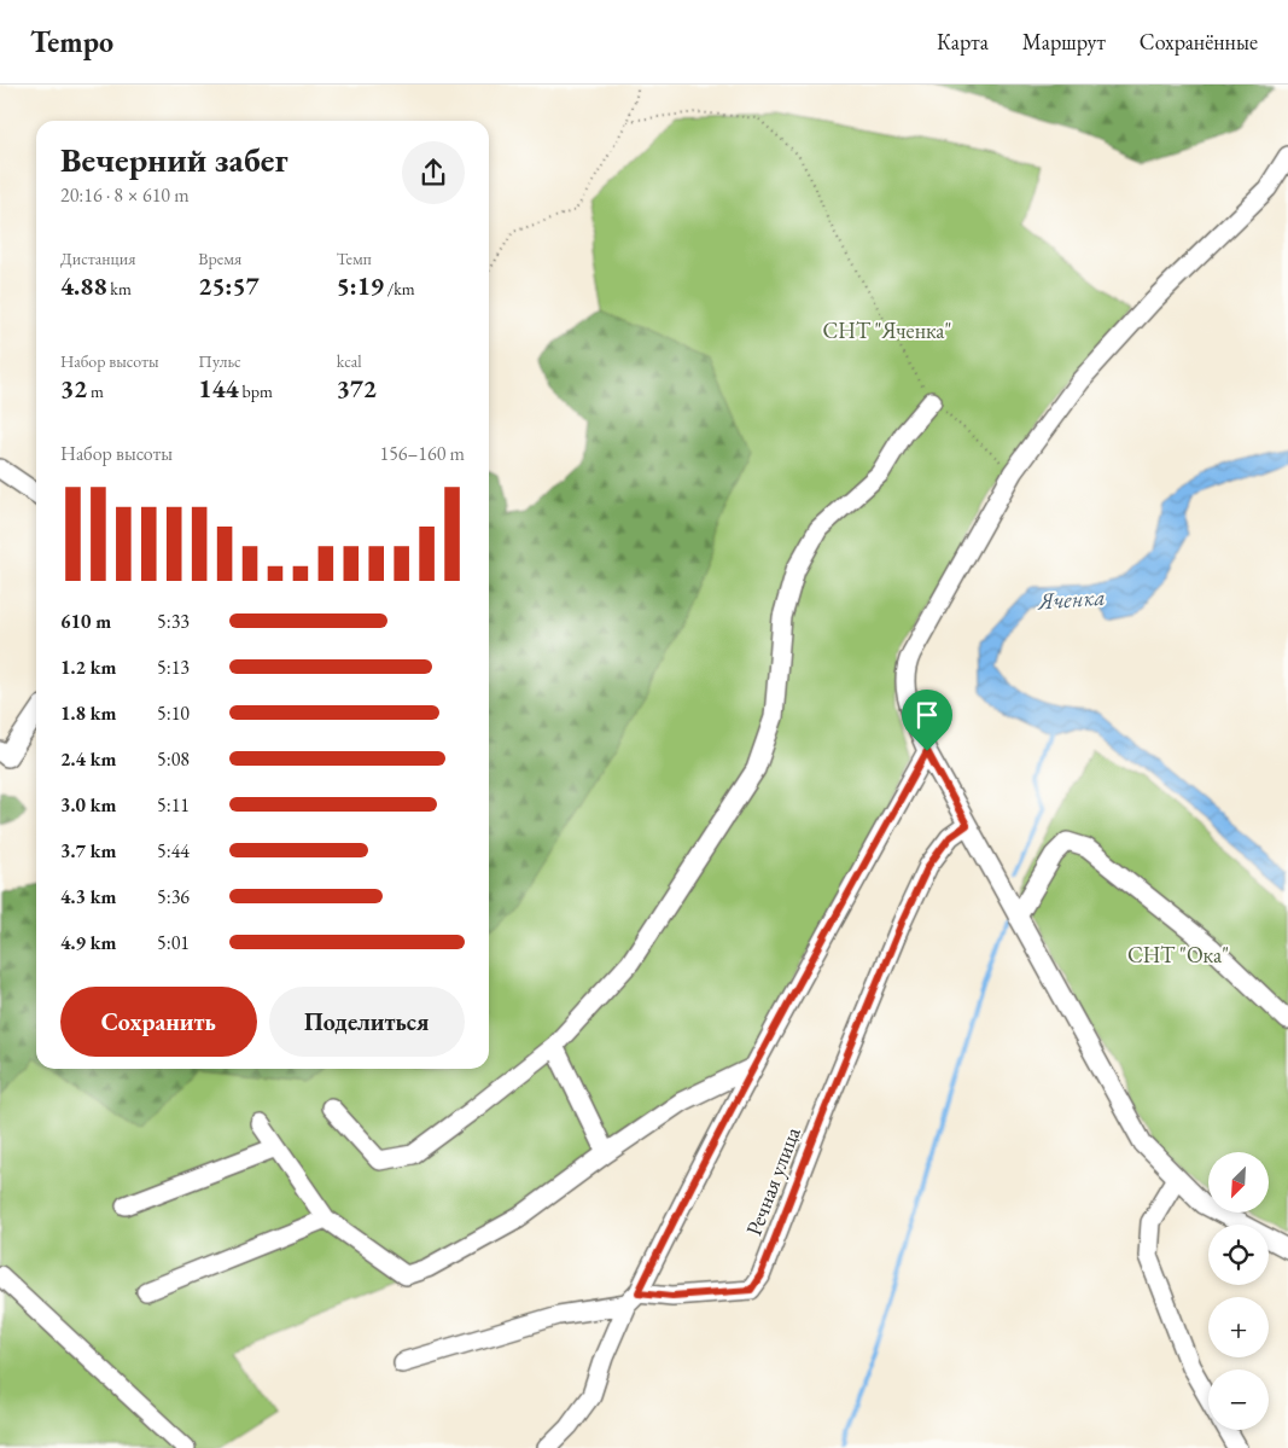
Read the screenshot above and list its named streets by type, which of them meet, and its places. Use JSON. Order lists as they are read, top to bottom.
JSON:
{
  "streets": {
    "street": ["Речная улица"]
  },
  "water": ["Яченка"],
  "parks": ["СНТ \"Яченка\"", "СНТ \"Ока\""],
  "north": "bottom left",
  "page": {
    "header": "Tempo",
    "nav": ["Карта", "Маршрут", "Сохранённые"],
    "heading": ["Вечерний забег", "20:16 · 8 × 610 m"],
    "stats": [
      ["Дистанция", "4.88 km"],
      ["Время", "25:57"],
      ["Темп", "5:19 /km"],
      ["Набор высоты", "32 m"],
      ["Пульс", "144 bpm"],
      ["kcal", "372"]
    ],
    "chart": ["Набор высоты", "156–160 m"],
    "list": [
      {
        "name": "610 m",
        "note": "5:33"
      },
      {
        "name": "1.2 km",
        "note": "5:13"
      },
      {
        "name": "1.8 km",
        "note": "5:10"
      },
      {
        "name": "2.4 km",
        "note": "5:08"
      },
      {
        "name": "3.0 km",
        "note": "5:11"
      },
      {
        "name": "3.7 km",
        "note": "5:44"
      },
      {
        "name": "4.3 km",
        "note": "5:36"
      },
      {
        "name": "4.9 km",
        "note": "5:01"
      }
    ],
    "buttons": ["Сохранить", "Поделиться"],
    "map_buttons": ["+", "−"]
  }
}
